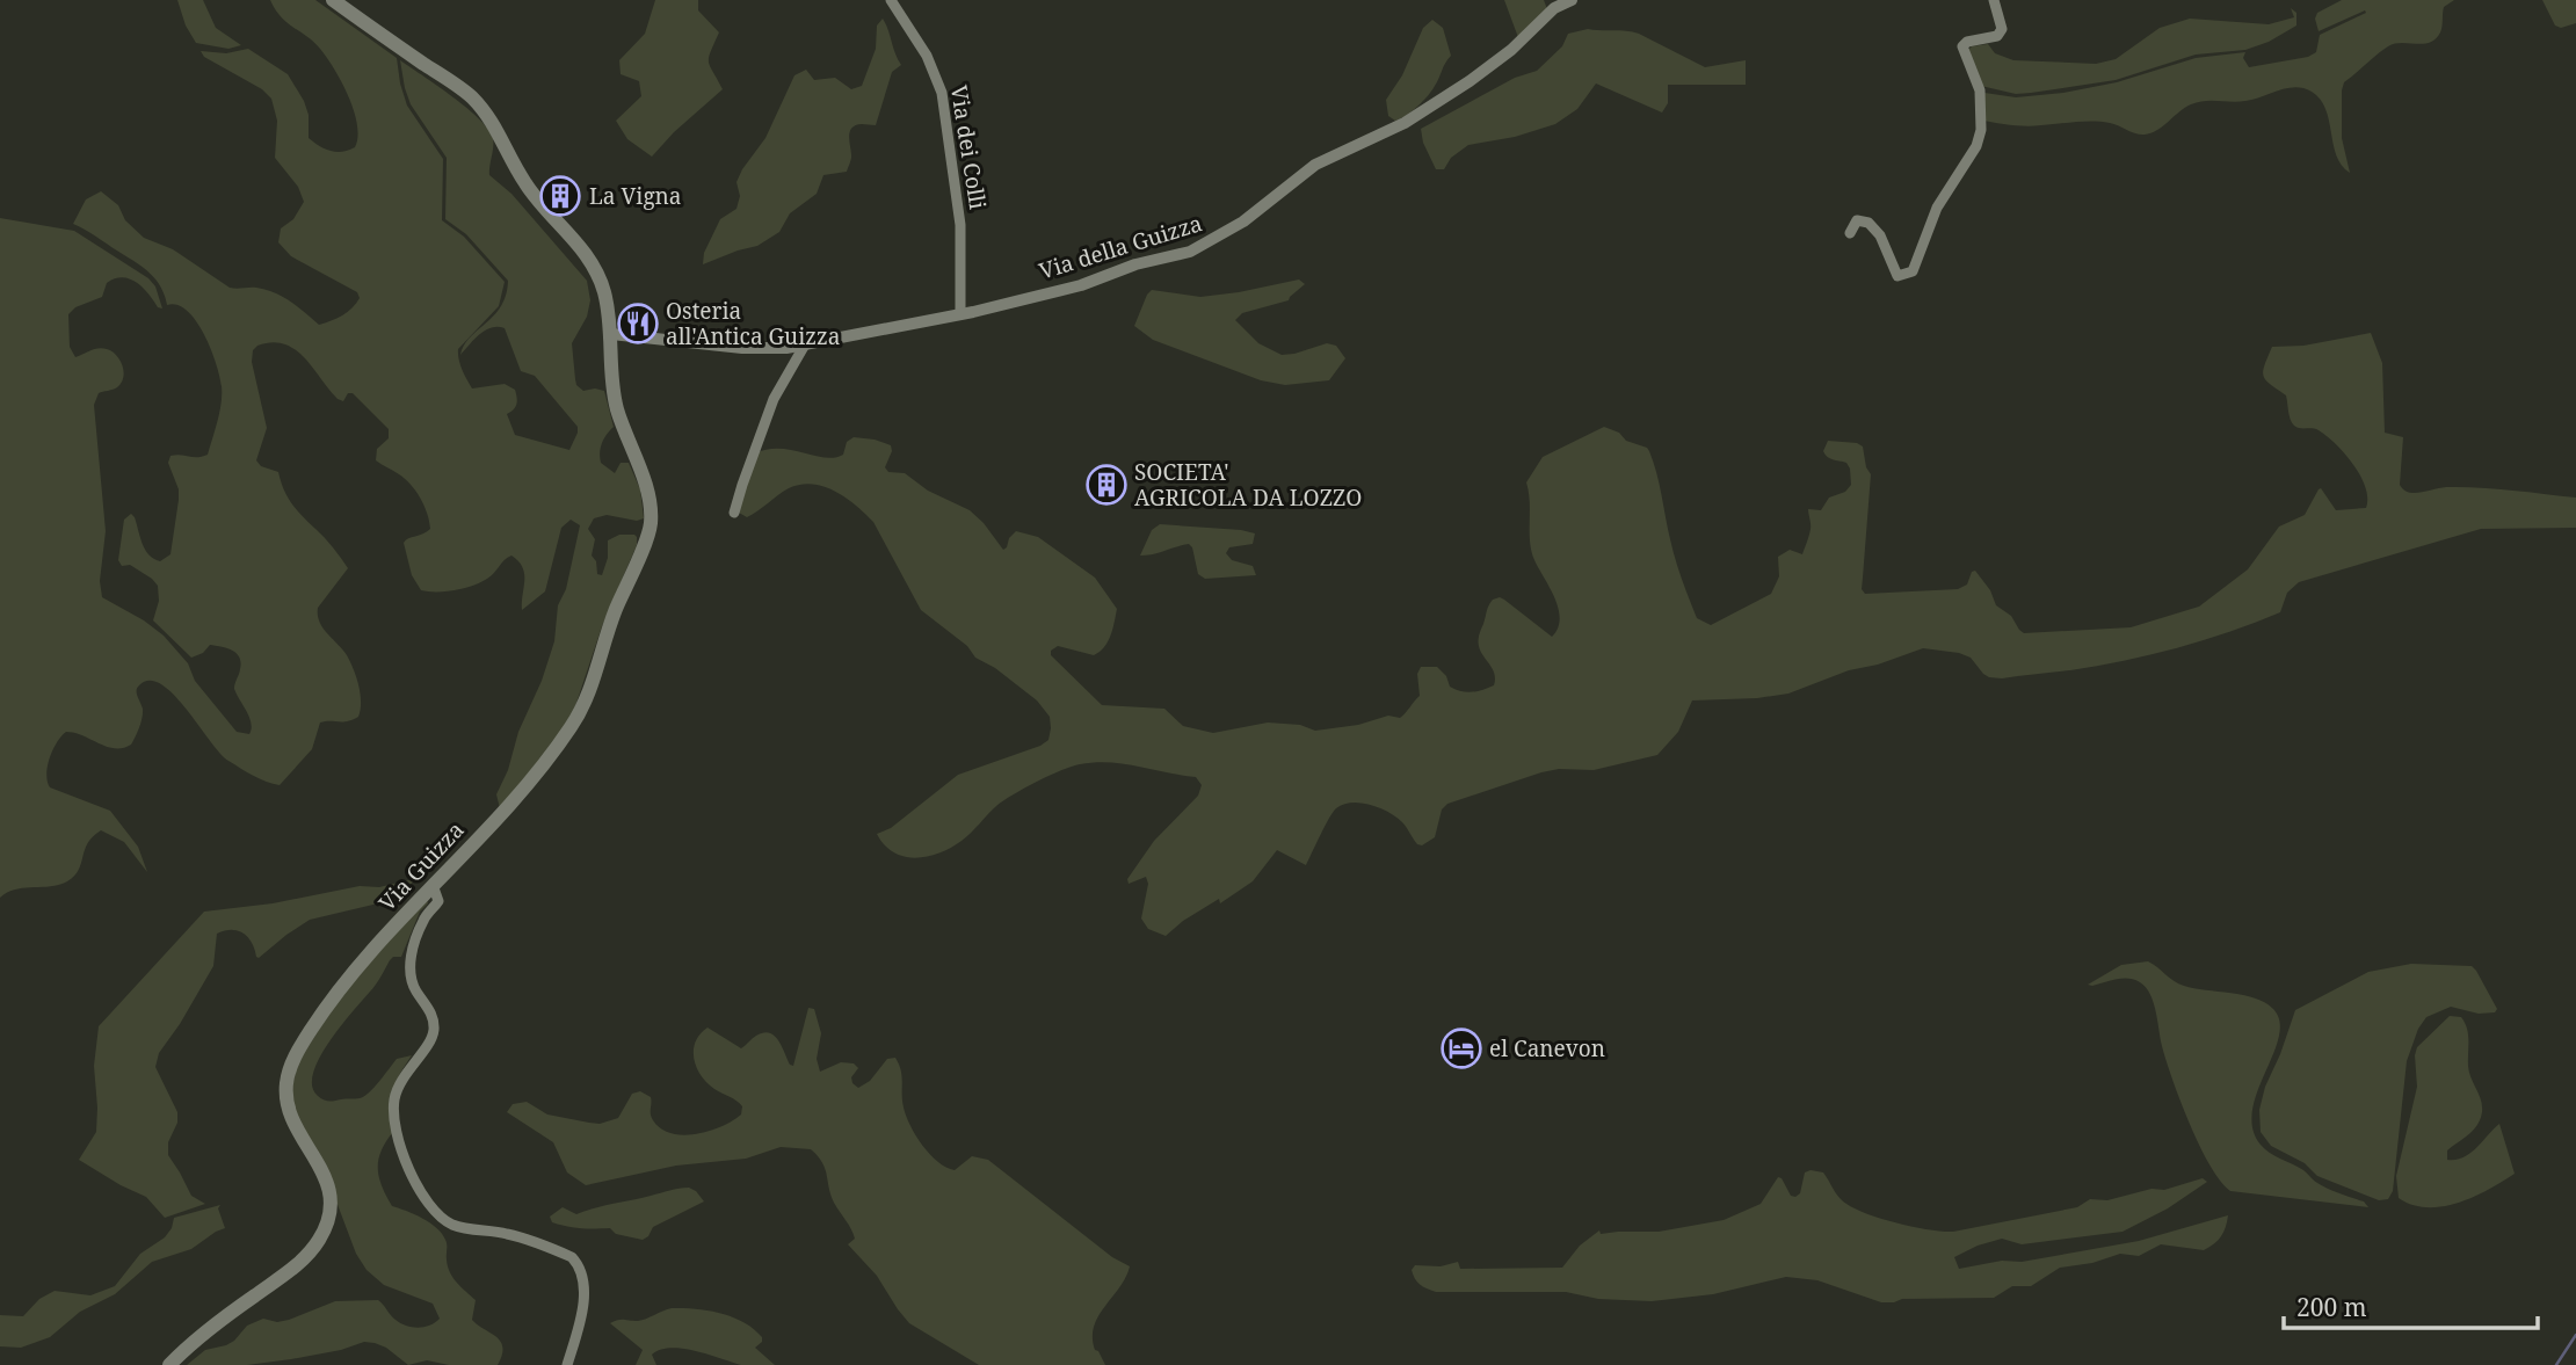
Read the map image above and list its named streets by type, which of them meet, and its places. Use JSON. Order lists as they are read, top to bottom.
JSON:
{
  "streets": {
    "main road": ["Via Guizza"],
    "street": ["Via dei Colli", "Via della Guizza"]
  },
  "crossings": [
    ["Via dei Colli", "Via della Guizza"],
    ["Via della Guizza", "Via Guizza"]
  ],
  "places": {
    "building": ["La Vigna", "SOCIETA' AGRICOLA DA LOZZO"],
    "restaurant": ["Osteria all'Antica Guizza"],
    "hotel": ["el Canevon"]
  },
  "scale_bar": "200 m"
}
